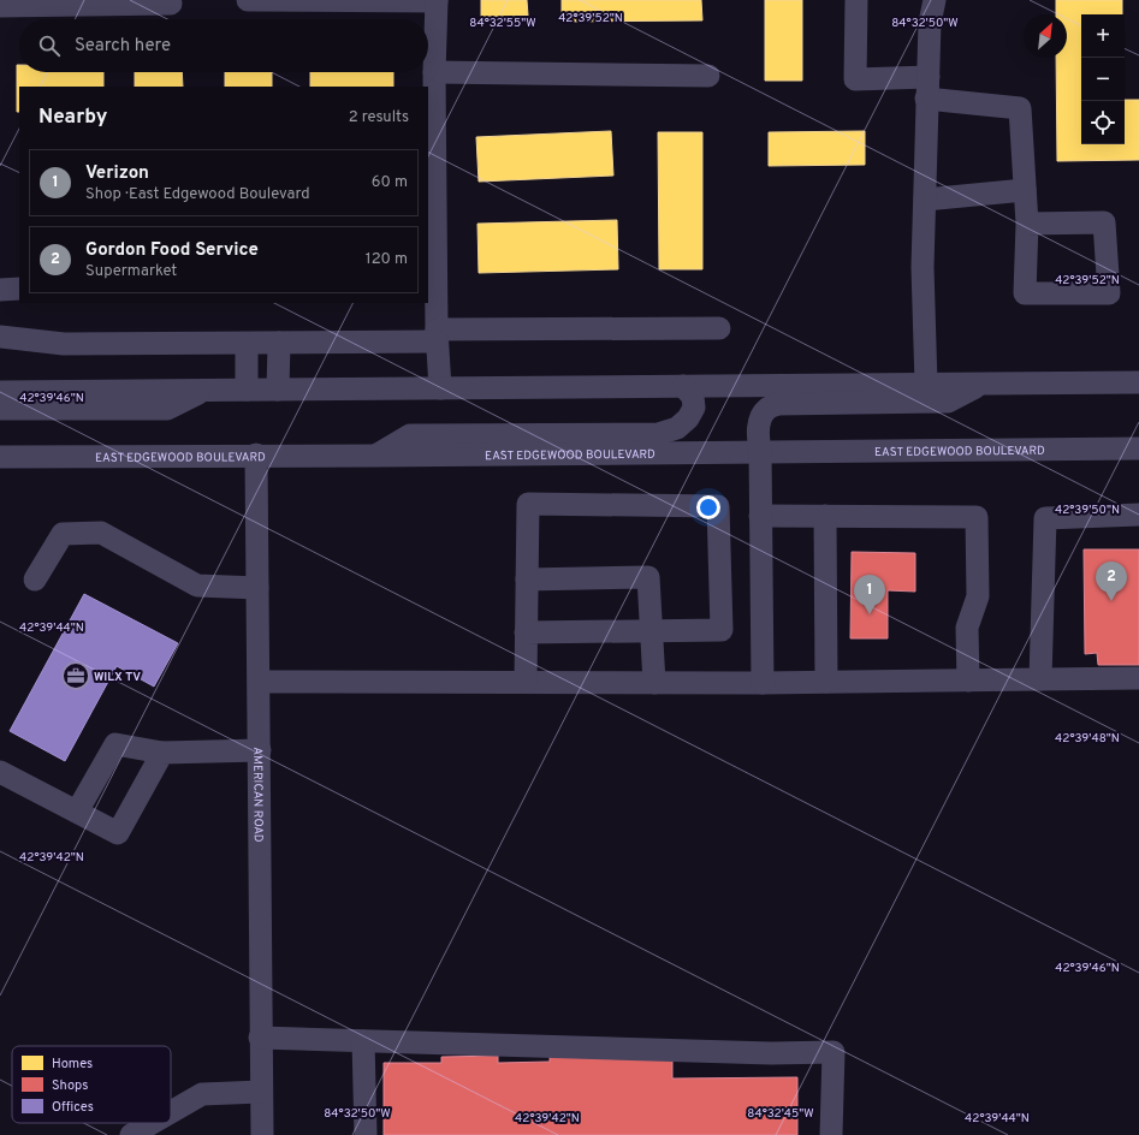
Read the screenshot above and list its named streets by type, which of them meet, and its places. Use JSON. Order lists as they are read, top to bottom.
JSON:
{
  "streets": {
    "street": ["EAST EDGEWOOD BOULEVARD", "AMERICAN ROAD"]
  },
  "crossings": [
    ["EAST EDGEWOOD BOULEVARD", "AMERICAN ROAD"]
  ],
  "places": {
    "office": ["WILX TV"]
  },
  "legend": ["Homes", "Shops", "Offices"],
  "north": "top right",
  "page": {
    "map_buttons": ["+", "−"],
    "search": "Search here",
    "heading": ["Nearby", "2 results"],
    "list": [
      {
        "mark": "1",
        "name": "Verizon",
        "note": "Shop · East Edgewood Boulevard",
        "value": "60 m"
      },
      {
        "mark": "2",
        "name": "Gordon Food Service",
        "note": "Supermarket",
        "value": "120 m"
      }
    ],
    "pins": ["2", "1"]
  },
  "coordinates": [
    "42°39'52\"N",
    "84°32'55\"W",
    "84°32'50\"W",
    "42°39'46\"N",
    "42°39'50\"N",
    "42°39'44\"N",
    "42°39'48\"N",
    "42°39'42\"N",
    "84°32'45\"W"
  ]
}
